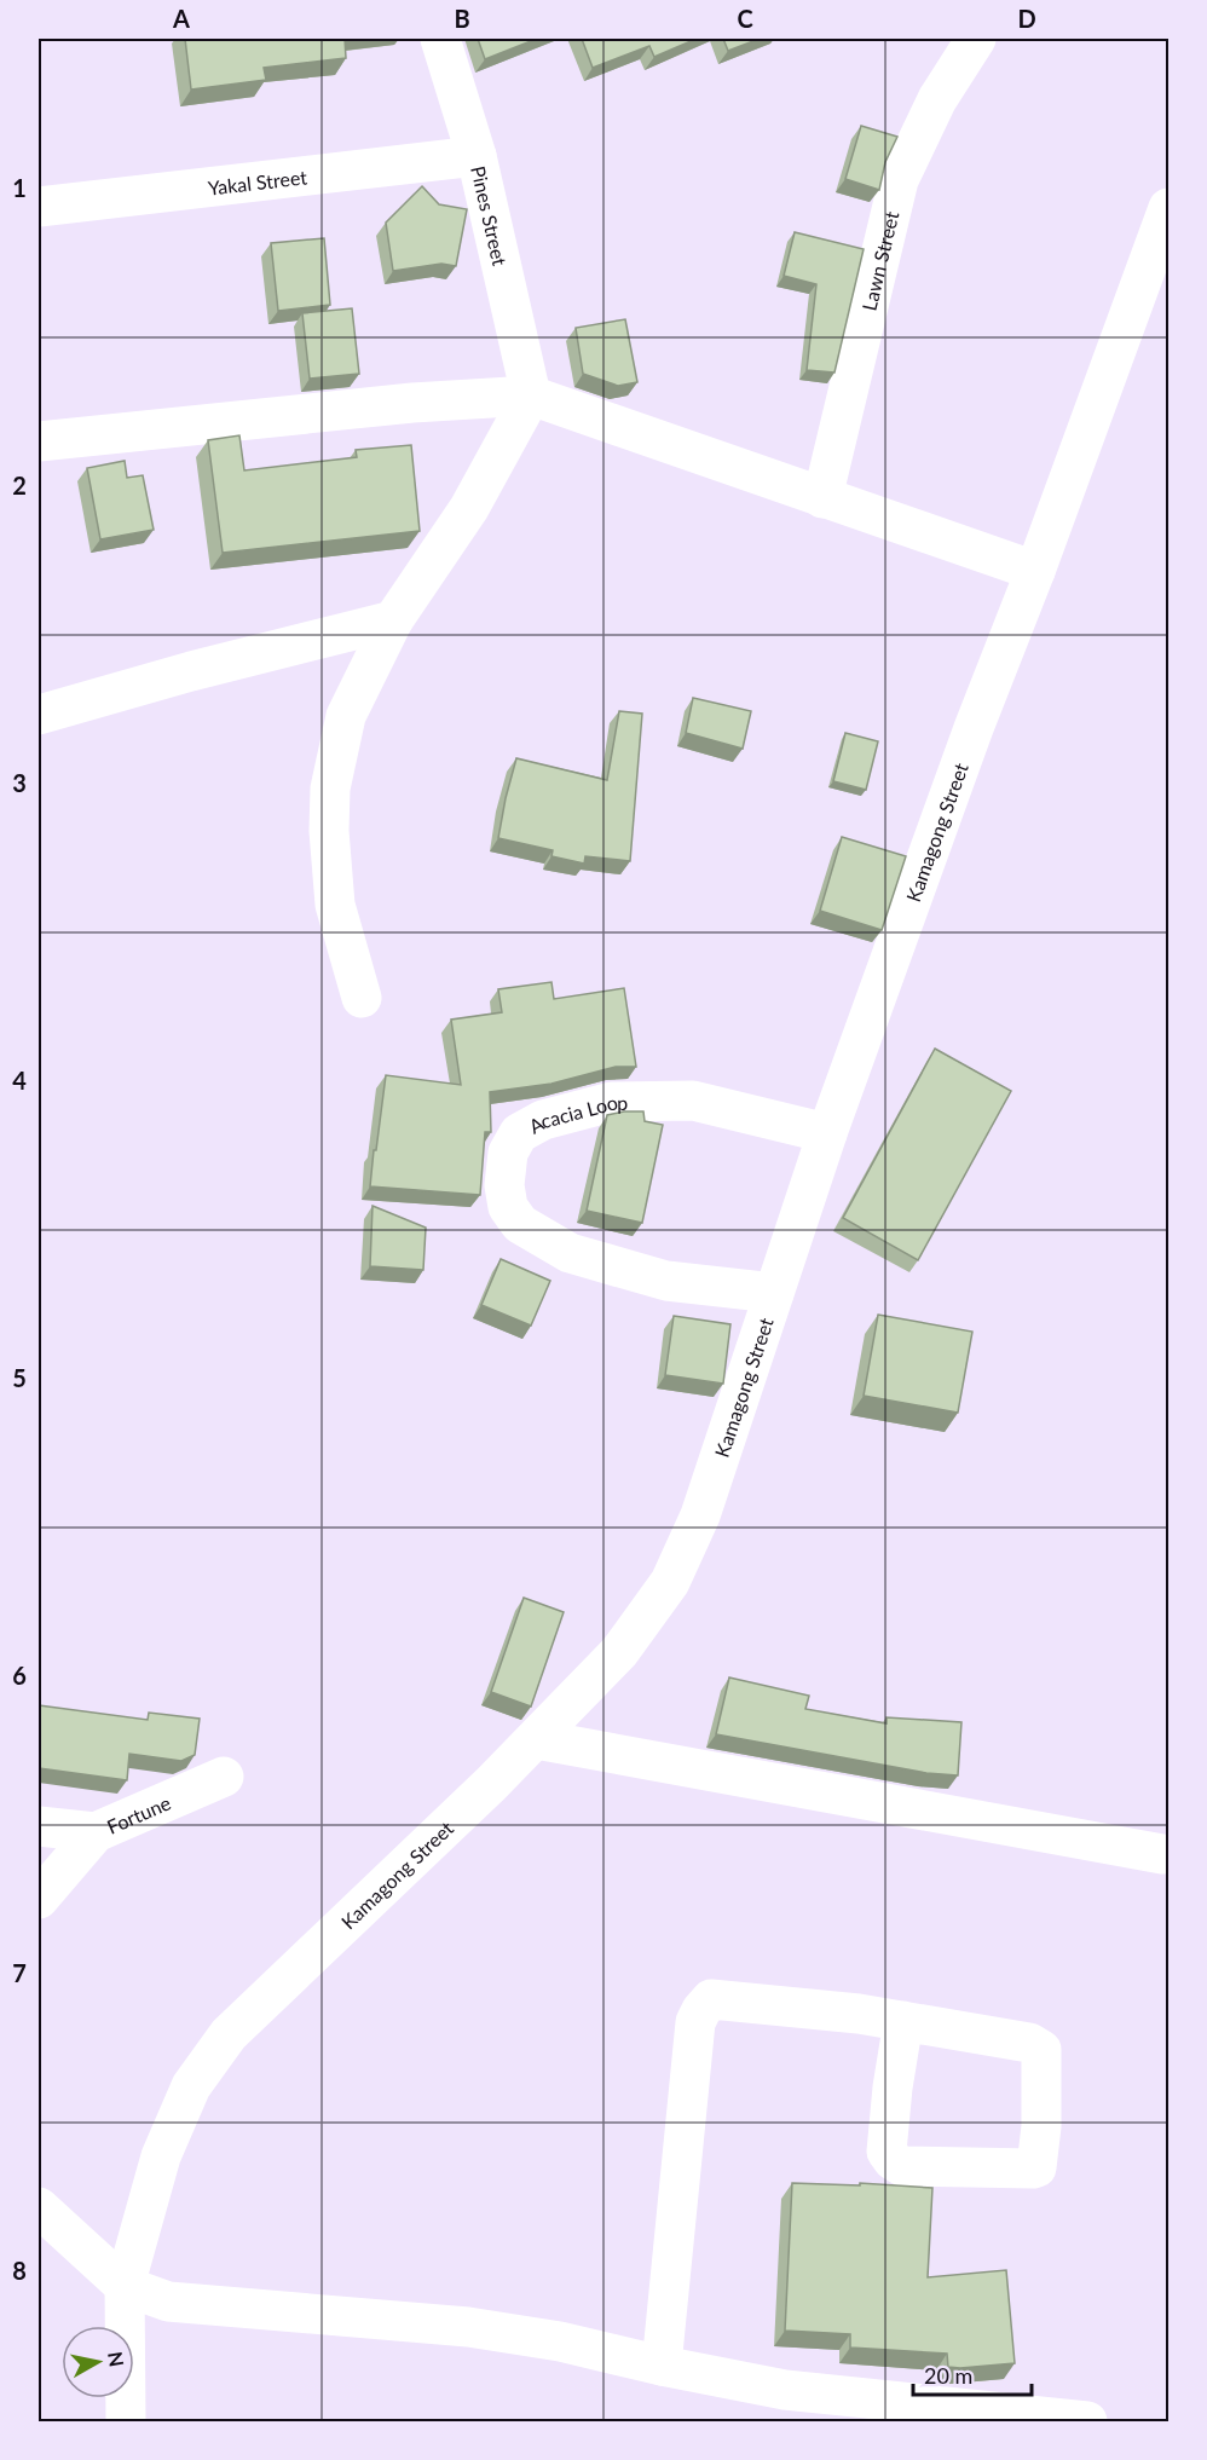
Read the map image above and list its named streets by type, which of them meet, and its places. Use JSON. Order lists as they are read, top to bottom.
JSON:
{
  "streets": {
    "street": [
      "Yakal Street",
      "Pines Street",
      "Lawn Street",
      "Kamagong Street",
      "Acacia Loop",
      "Fortune"
    ]
  },
  "crossings": [
    ["Yakal Street", "Pines Street"],
    ["Kamagong Street", "Acacia Loop"]
  ],
  "scale_bar": "20 m",
  "north": "right",
  "grid": {
    "columns": [
      "A",
      "B",
      "C",
      "D"
    ],
    "rows": [
      "1",
      "2",
      "3",
      "4",
      "5",
      "6",
      "7",
      "8"
    ]
  }
}
